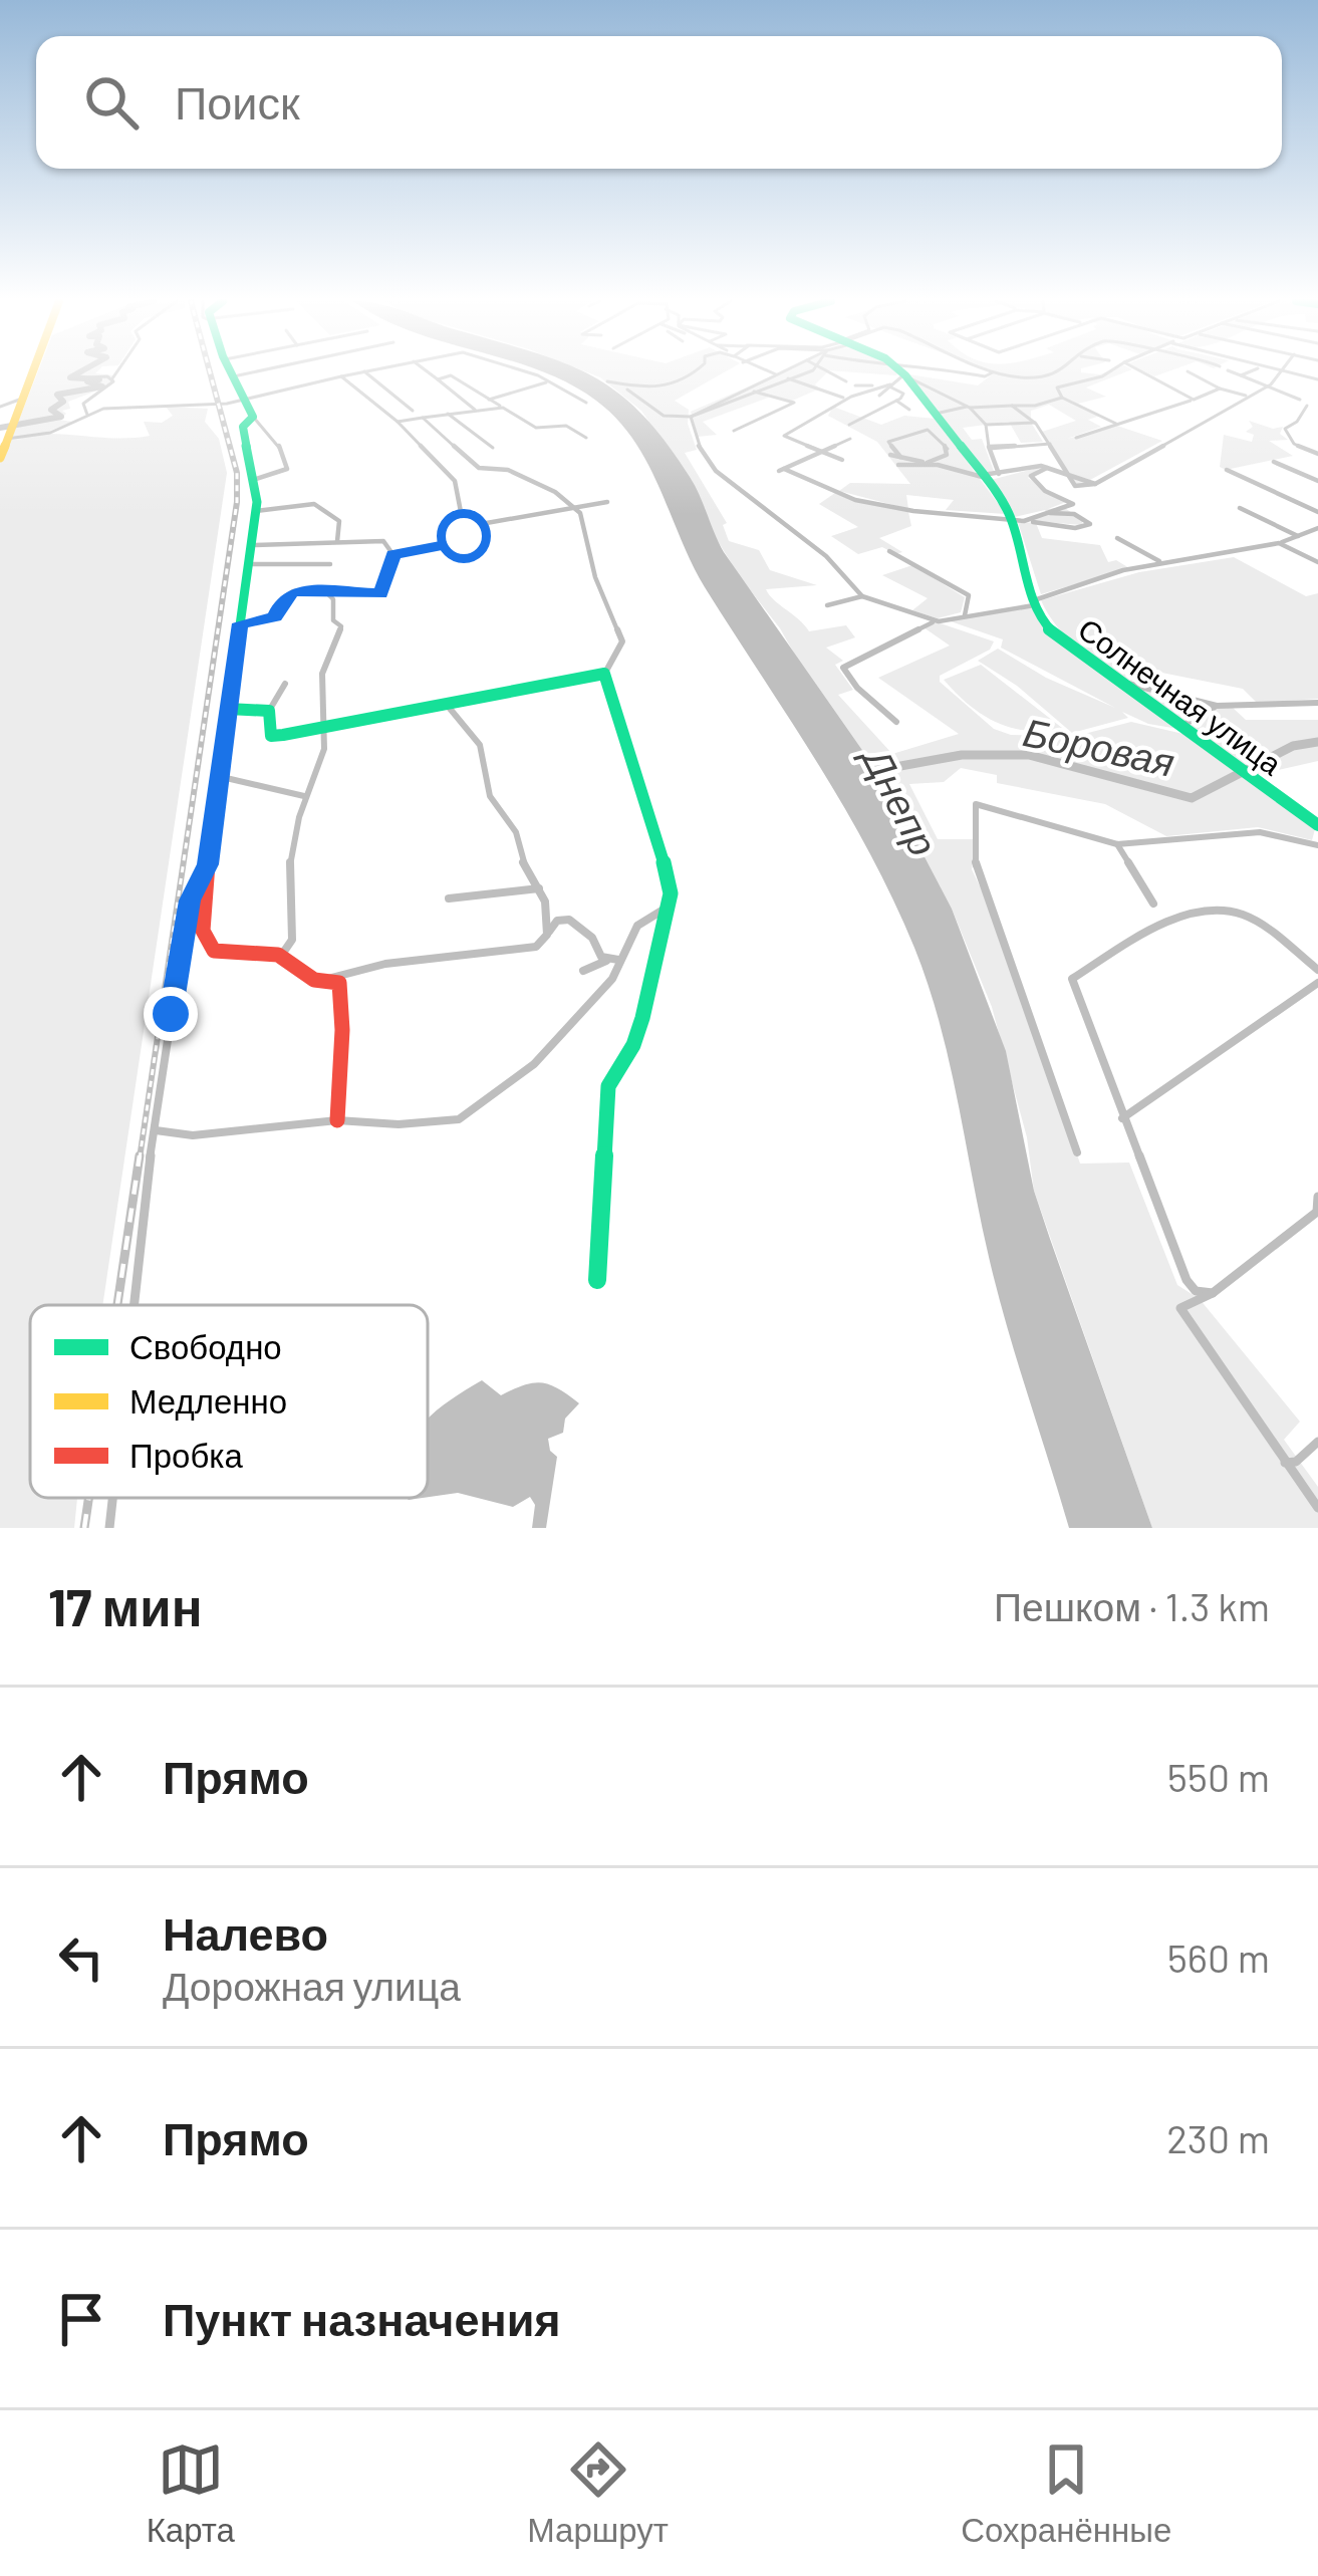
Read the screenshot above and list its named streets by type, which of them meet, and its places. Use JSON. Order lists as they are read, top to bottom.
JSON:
{
  "streets": {
    "street": ["Солнечная улица"]
  },
  "water": ["Боровая", "Днепр"],
  "legend": ["Свободно", "Медленно", "Пробка"],
  "page": {
    "search": "Поиск",
    "heading": ["17 мин", "Пешком · 1.3 km"],
    "list": [
      ["Прямо", "550 m"],
      ["Налево", "Дорожная улица", "560 m"],
      ["Прямо", "230 m"],
      "Пункт назначения"
    ],
    "nav": ["Карта", "Маршрут", "Сохранённые"]
  }
}
